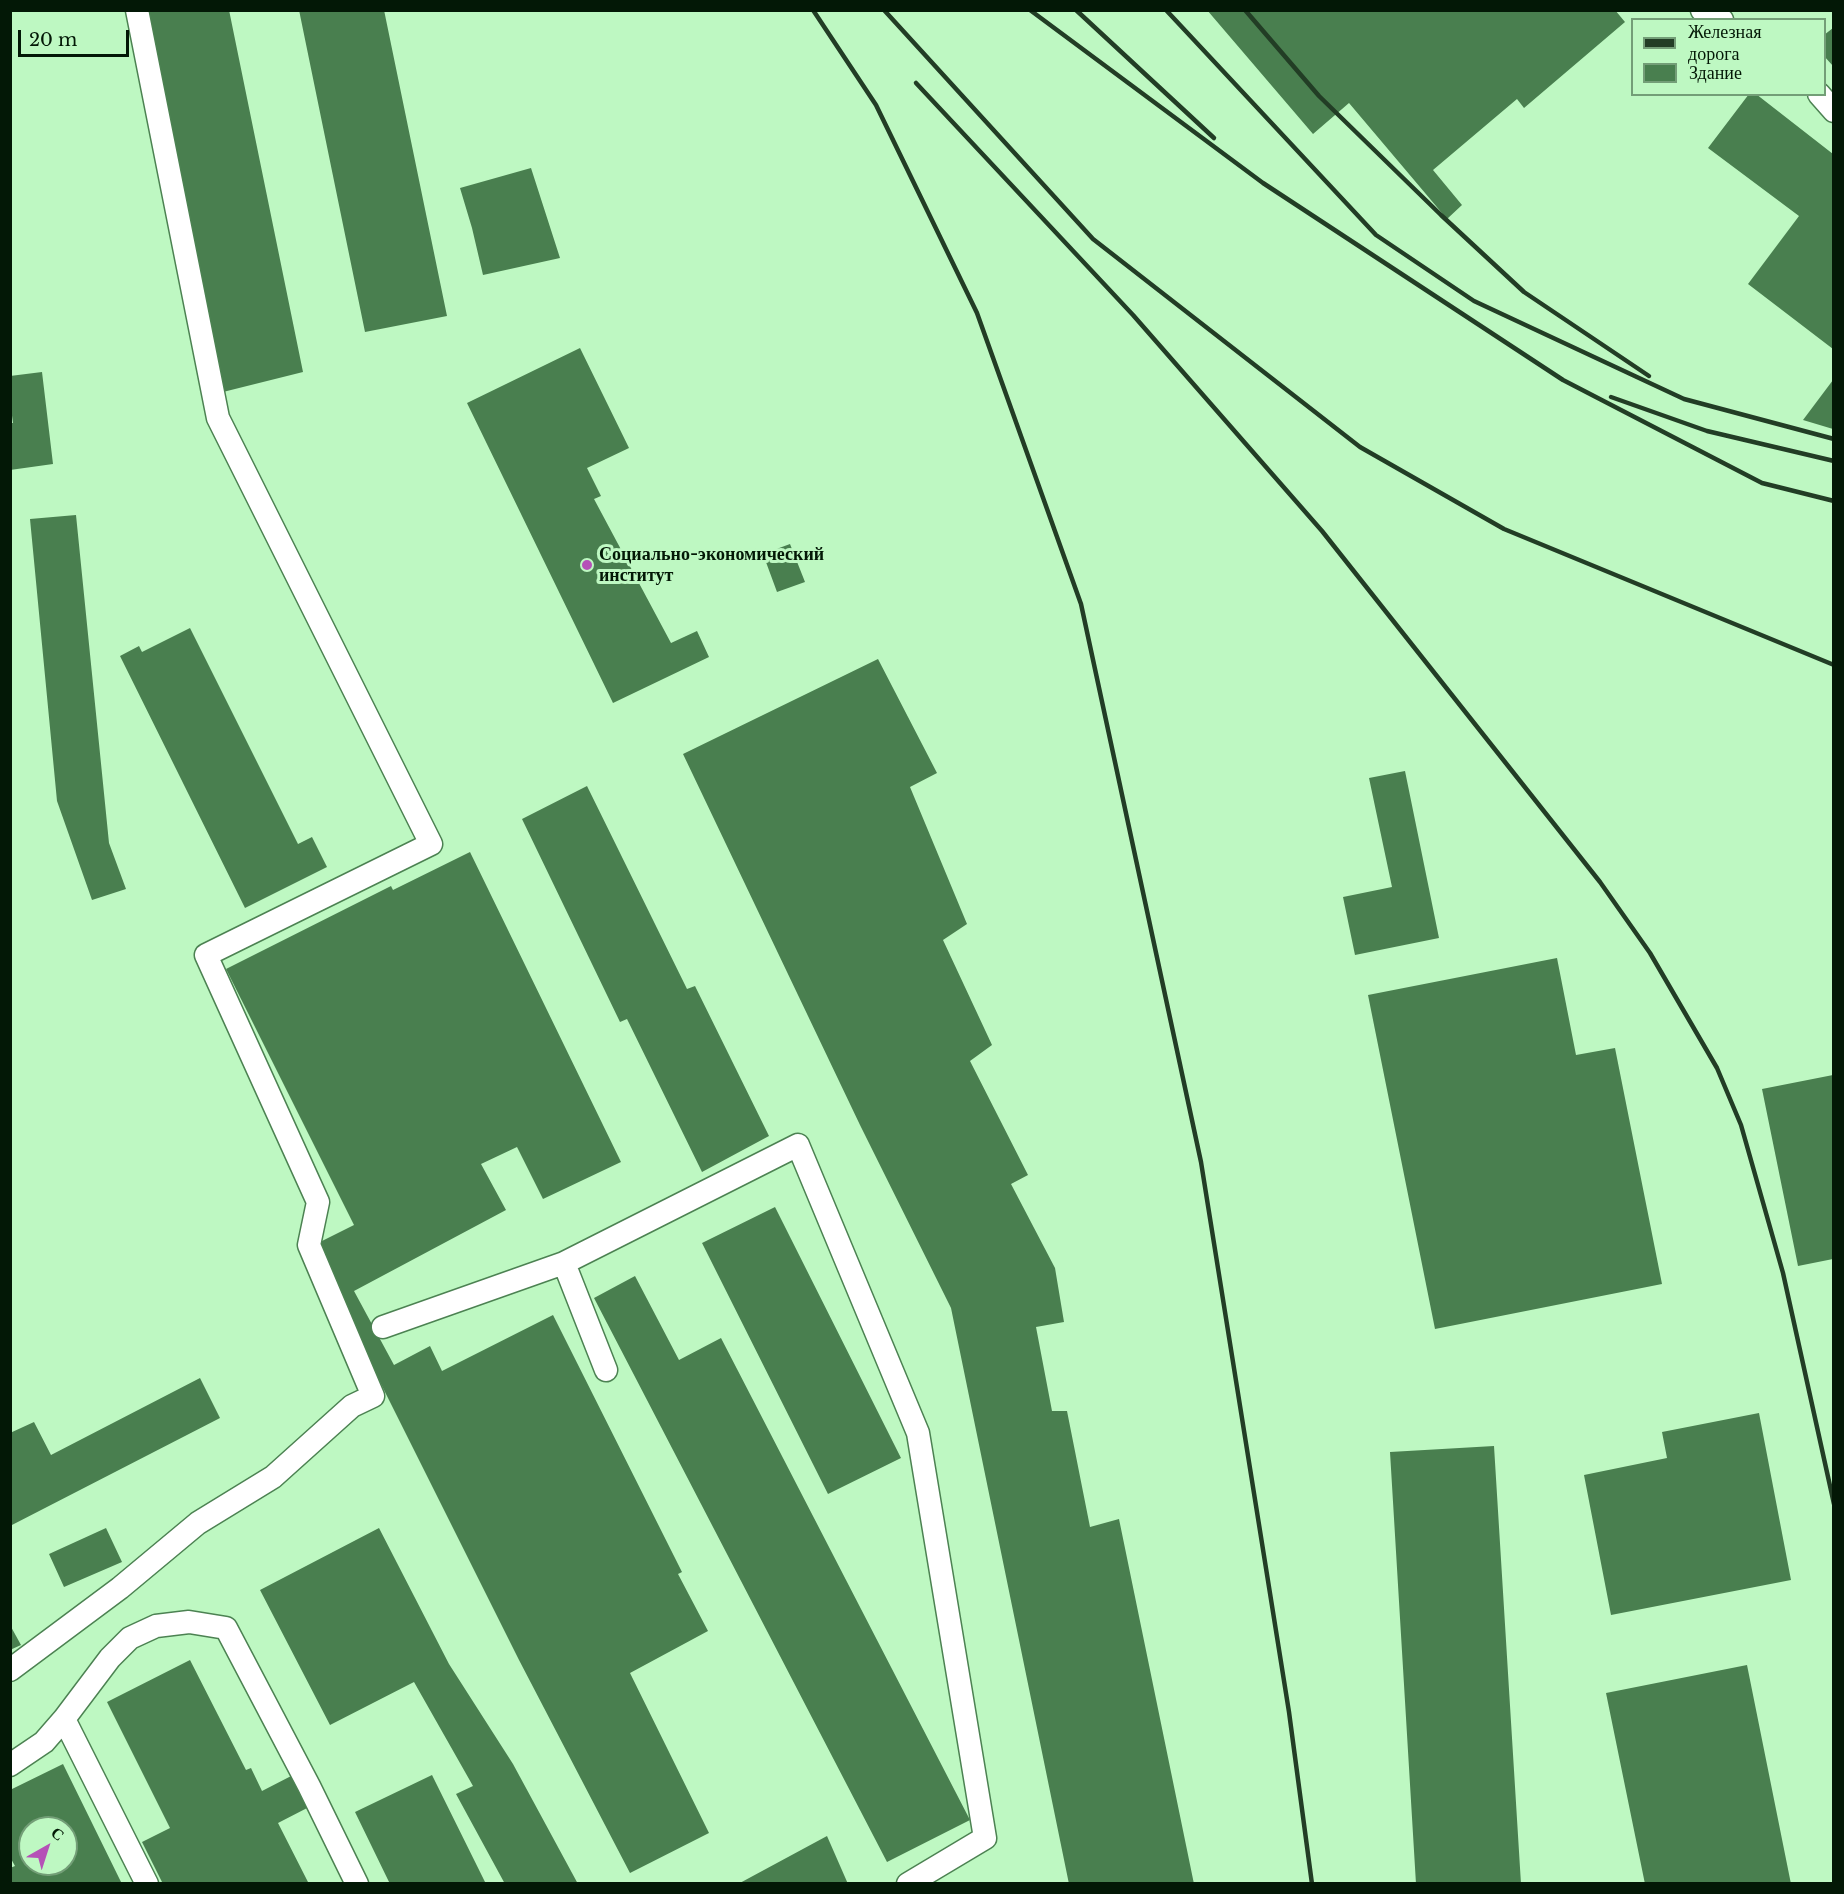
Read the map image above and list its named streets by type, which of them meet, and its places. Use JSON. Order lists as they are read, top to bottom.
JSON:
{
  "places": ["Социально-экономический институт"],
  "legend": ["Железная дорога", "Здание"],
  "scale_bar": "20 m",
  "north": "top right"
}
